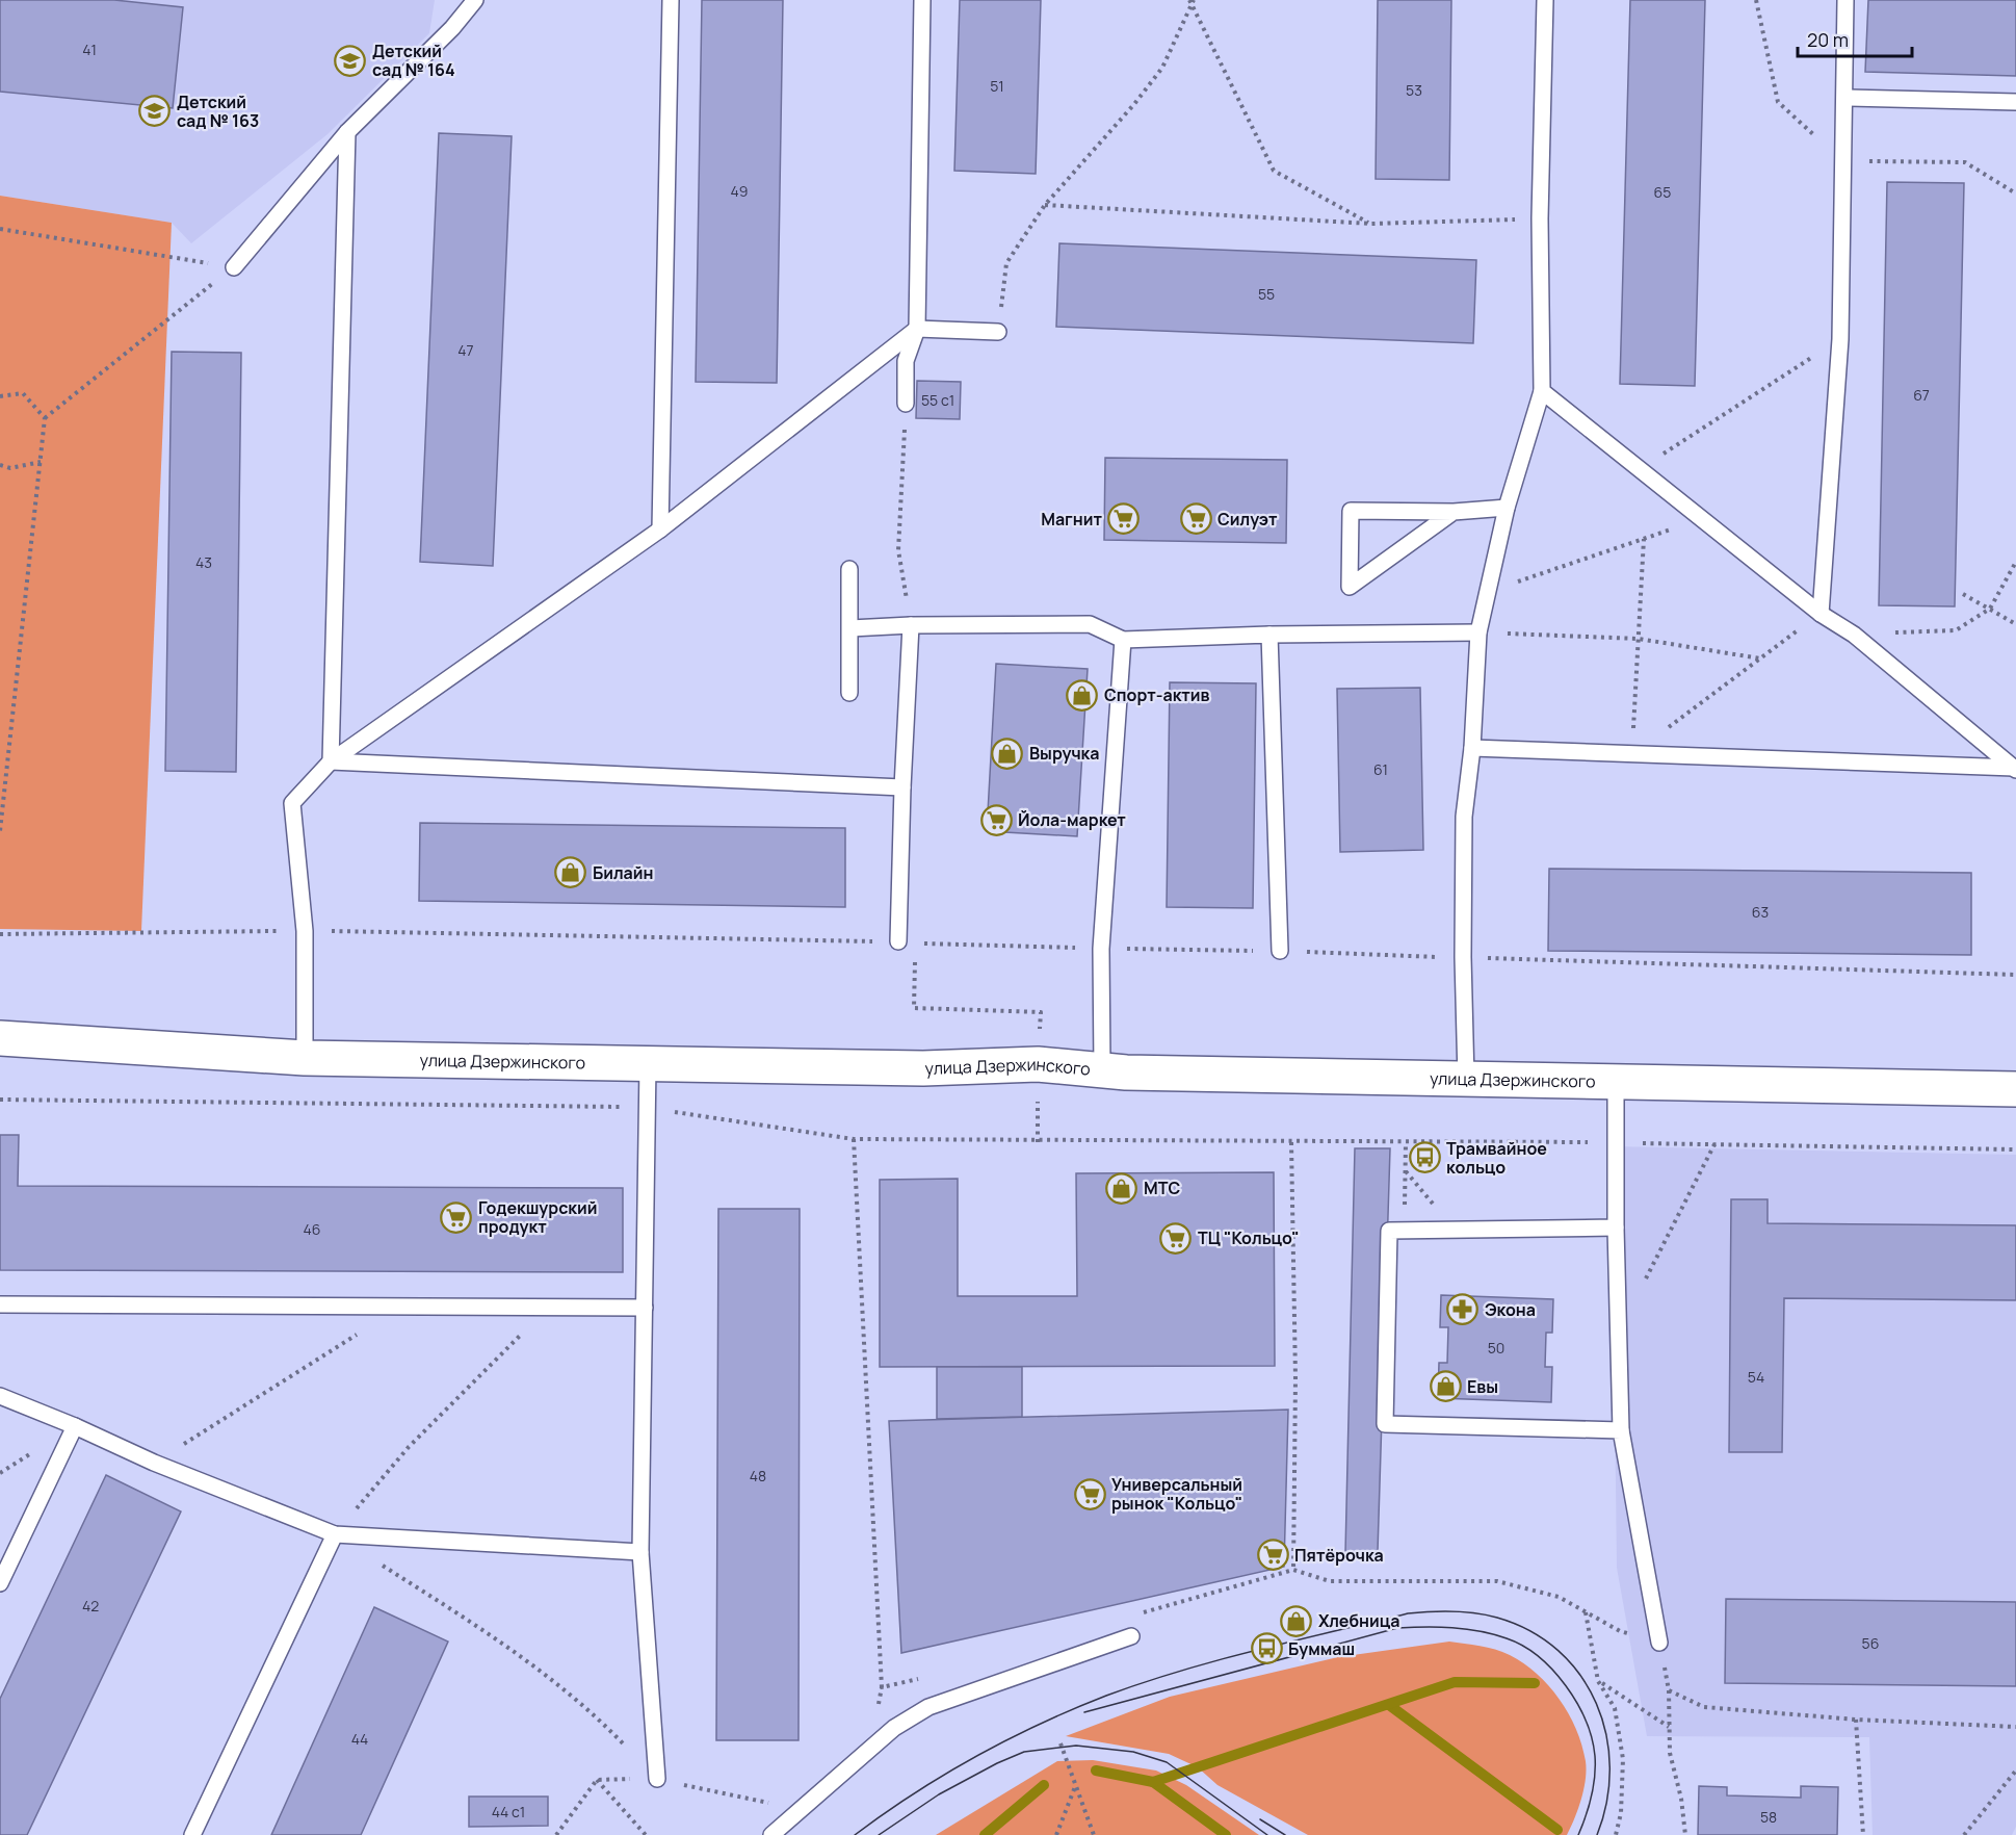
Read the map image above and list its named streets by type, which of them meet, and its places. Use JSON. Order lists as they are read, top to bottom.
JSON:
{
  "streets": {
    "street": ["улица Дзержинского"]
  },
  "places": {
    "school or university": ["Детский сад № 164", "Детский сад № 163"],
    "supermarket": [
      "Магнит",
      "Силуэт",
      "Йола-маркет",
      "Годекшурский продукт",
      "ТЦ \"Кольцо\"",
      "Универсальный рынок \"Кольцо\"",
      "Пятёрочка"
    ],
    "shop": [
      "Спорт-актив",
      "Выручка",
      "Билайн",
      "МТС",
      "Евы",
      "Хлебница"
    ],
    "bus stop": ["Трамвайное кольцо", "Буммаш"],
    "pharmacy": ["Экона"]
  },
  "house_numbers": [
    "41",
    "51",
    "53",
    "49",
    "65",
    "55",
    "47",
    "67",
    "55 с1",
    "43",
    "61",
    "63",
    "46",
    "50",
    "54",
    "48",
    "42",
    "56",
    "44",
    "44 с1",
    "58"
  ],
  "scale_bar": "20 m"
}
